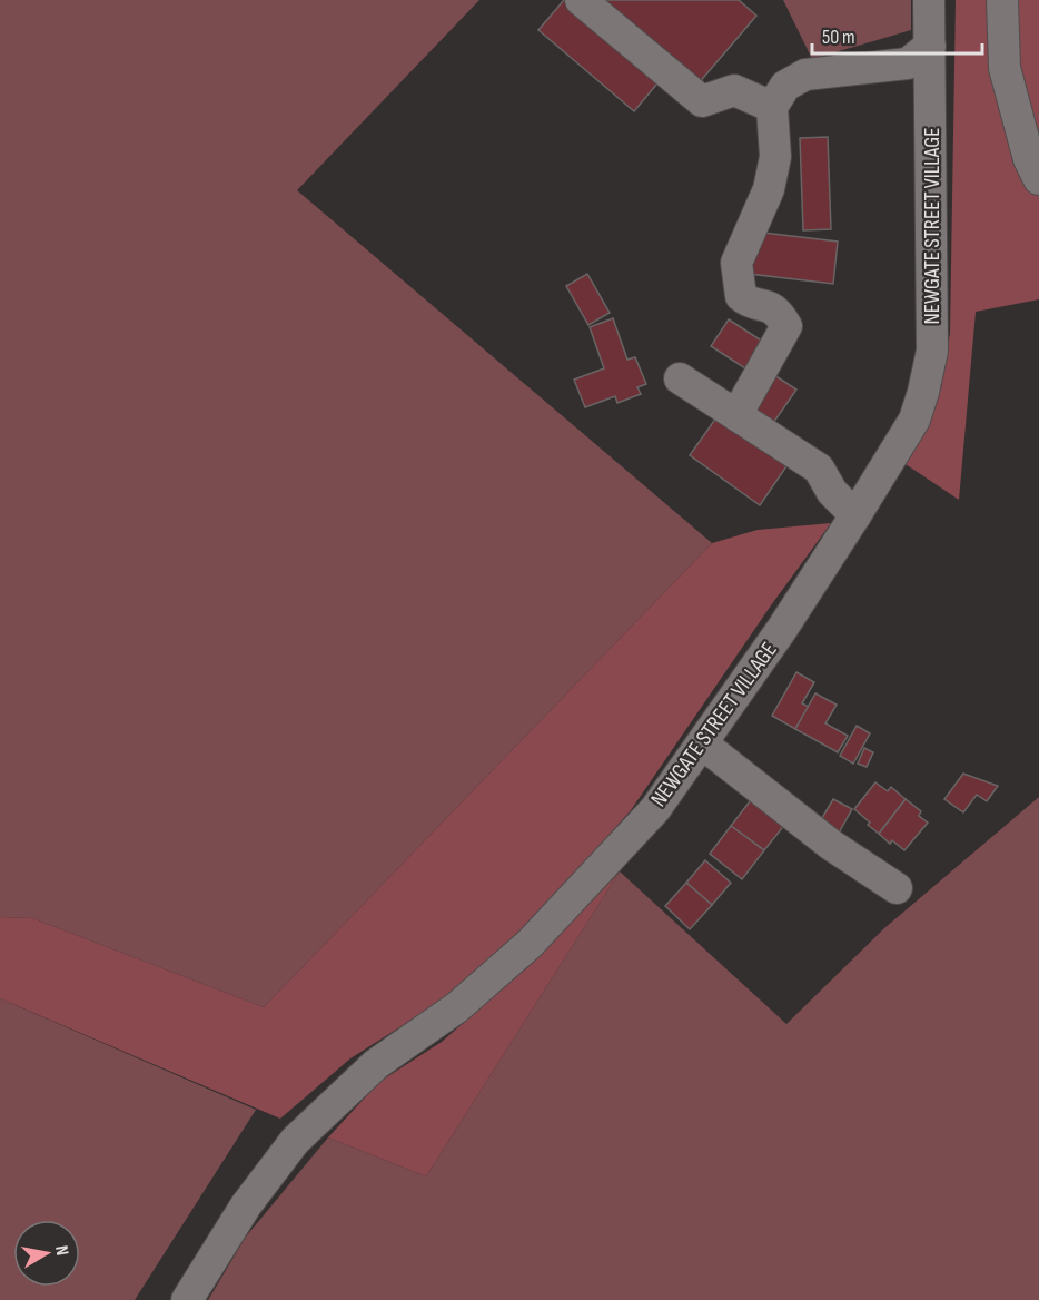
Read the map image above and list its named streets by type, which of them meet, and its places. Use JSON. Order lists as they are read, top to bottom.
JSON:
{
  "streets": {
    "street": ["NEWGATE STREET VILLAGE"]
  },
  "scale_bar": "50 m",
  "north": "right"
}
